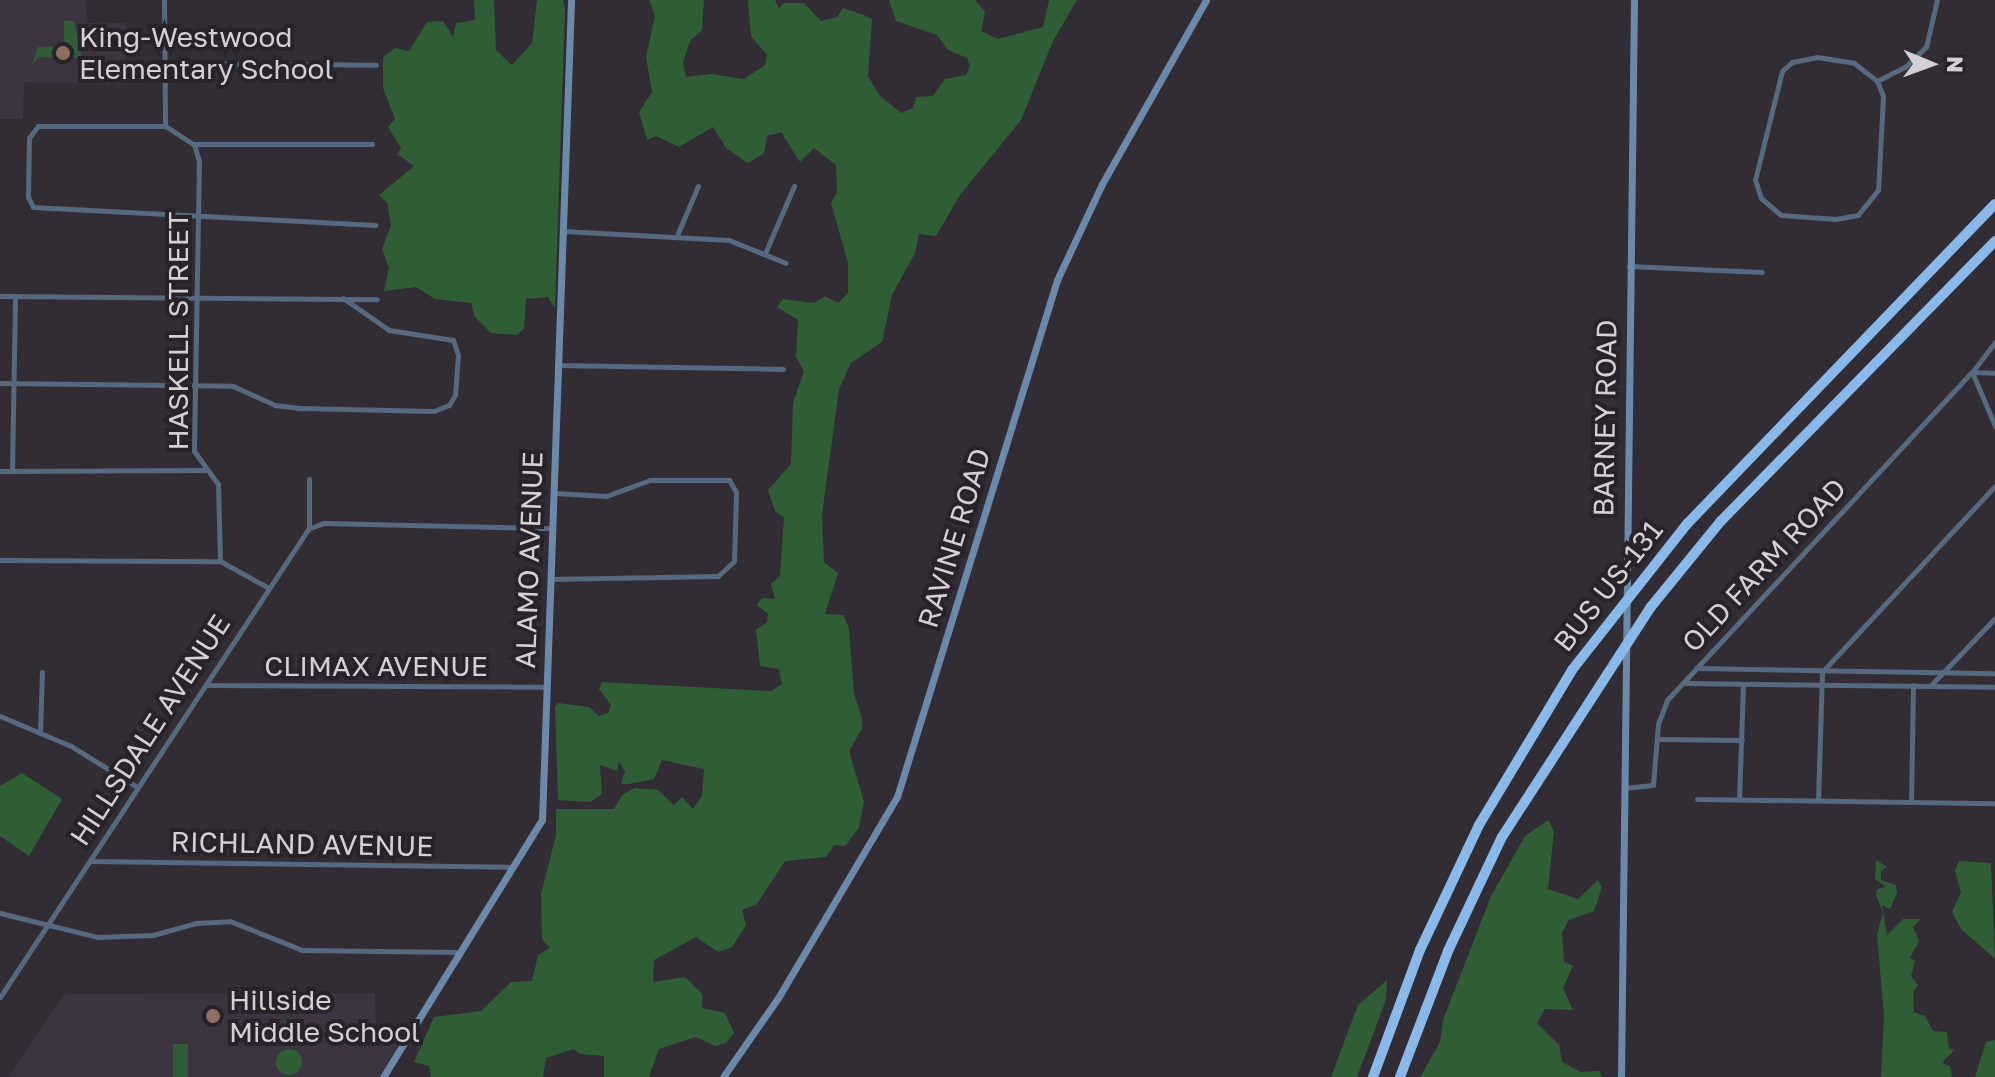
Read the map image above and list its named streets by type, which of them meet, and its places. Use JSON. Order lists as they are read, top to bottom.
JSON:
{
  "streets": {
    "highway": ["BUS US-131"],
    "street": [
      "HASKELL STREET",
      "BARNEY ROAD",
      "RAVINE ROAD",
      "ALAMO AVENUE",
      "OLD FARM ROAD",
      "CLIMAX AVENUE",
      "HILLSDALE AVENUE",
      "RICHLAND AVENUE"
    ]
  },
  "crossings": [
    ["BARNEY ROAD", "OLD FARM ROAD"],
    ["ALAMO AVENUE", "CLIMAX AVENUE"],
    ["ALAMO AVENUE", "RICHLAND AVENUE"],
    ["CLIMAX AVENUE", "HILLSDALE AVENUE"],
    ["HILLSDALE AVENUE", "RICHLAND AVENUE"]
  ],
  "places": ["King-Westwood Elementary School", "Hillside Middle School"],
  "north": "right"
}
